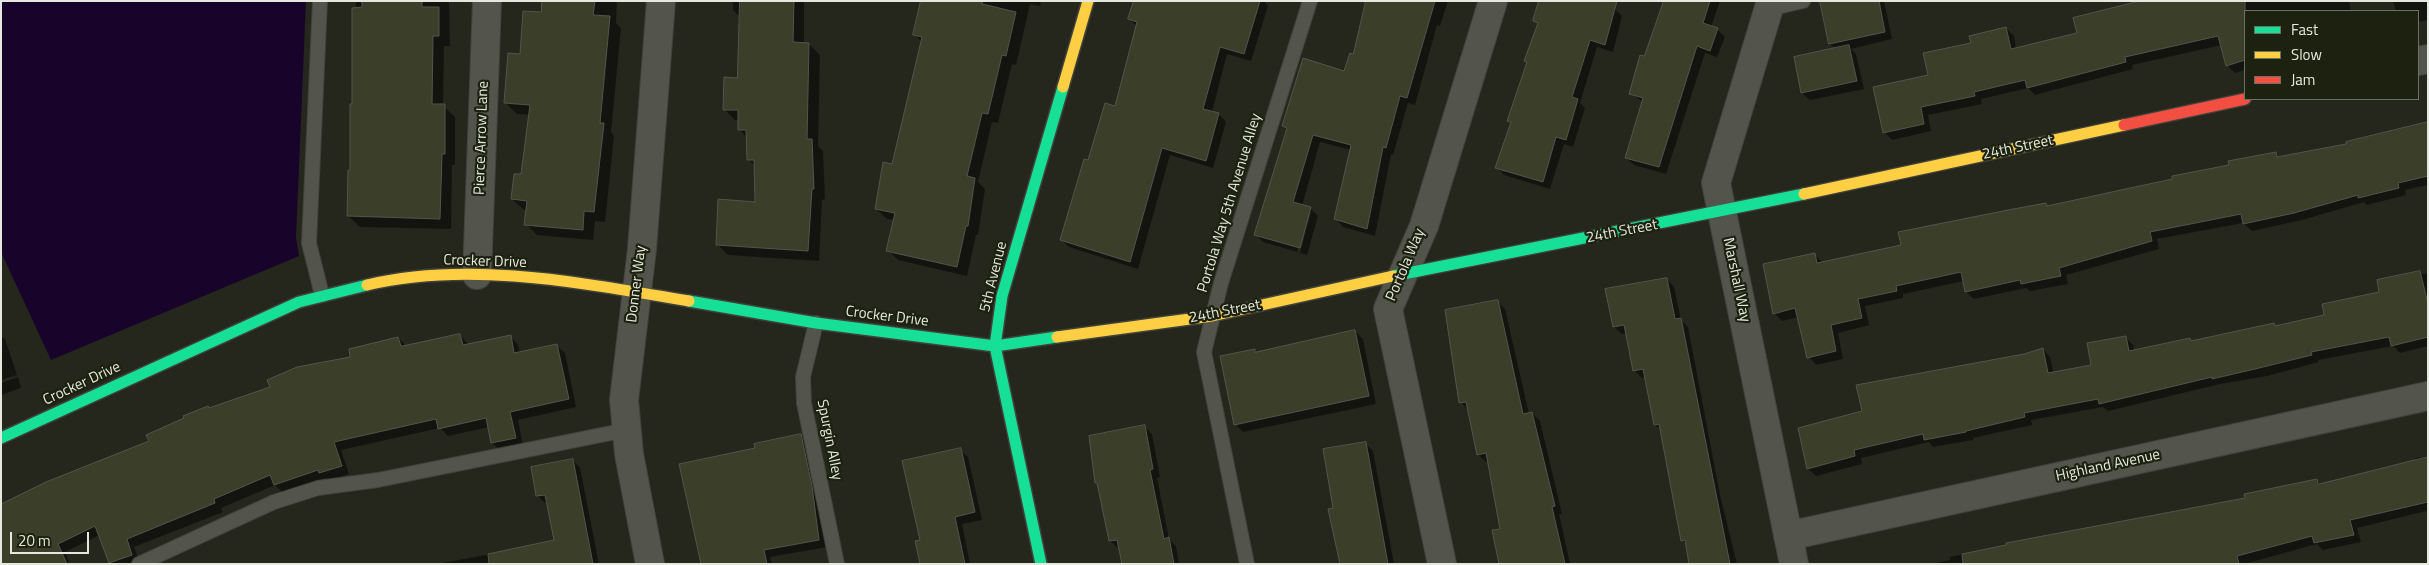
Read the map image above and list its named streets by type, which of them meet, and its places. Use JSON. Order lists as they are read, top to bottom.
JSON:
{
  "streets": {
    "street": [
      "Pierce Arrow Lane",
      "24th Street",
      "Crocker Drive",
      "Portola Way",
      "5th Avenue",
      "Marshall Way",
      "Donner Way",
      "Highland Avenue"
    ],
    "lane": ["Portola Way 5th Avenue Alley", "Spurgin Alley"]
  },
  "crossings": [
    ["Pierce Arrow Lane", "Crocker Drive"],
    ["24th Street", "Portola Way 5th Avenue Alley"],
    ["24th Street", "Crocker Drive"],
    ["24th Street", "Portola Way"],
    ["24th Street", "5th Avenue"],
    ["24th Street", "Marshall Way"],
    ["Crocker Drive", "5th Avenue"],
    ["Crocker Drive", "Donner Way"],
    ["Crocker Drive", "Spurgin Alley"],
    ["Marshall Way", "Highland Avenue"]
  ],
  "legend": ["Fast", "Slow", "Jam"],
  "scale_bar": "20 m"
}
